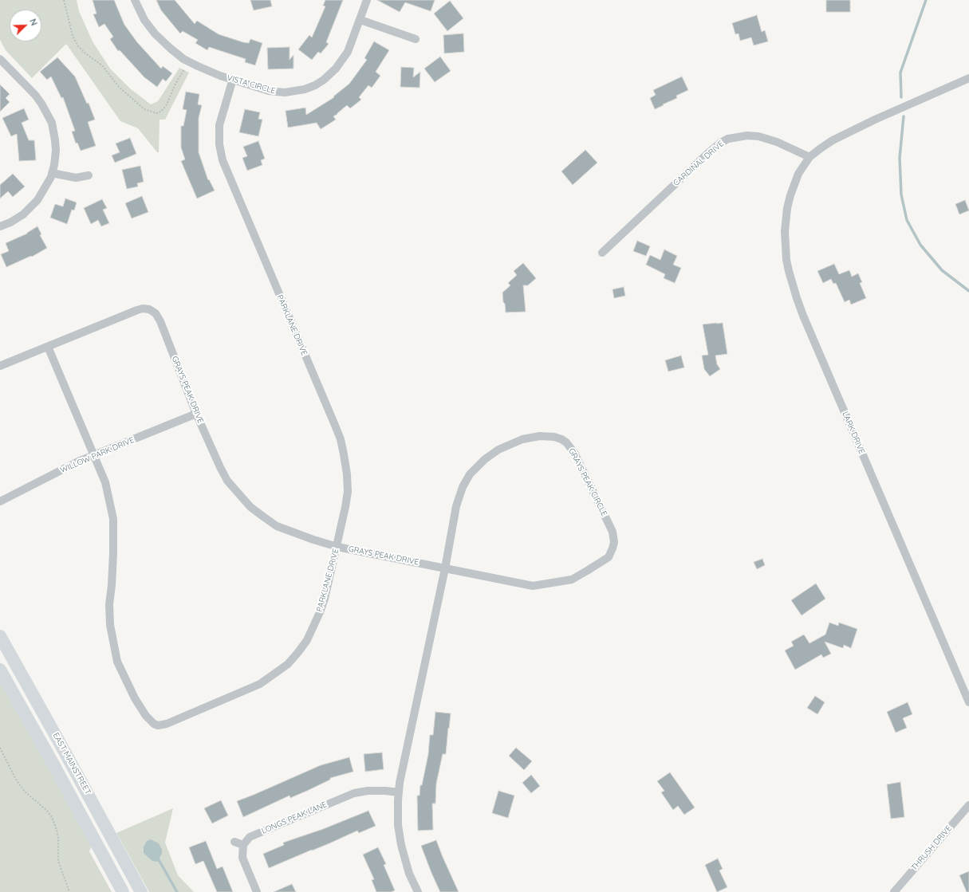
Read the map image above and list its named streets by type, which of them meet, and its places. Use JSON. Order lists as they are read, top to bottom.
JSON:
{
  "streets": {
    "main road": ["EAST MAINSTREET"],
    "street": [
      "VISTA CIRCLE",
      "CARDINAL DRIVE",
      "PARKLANE DRIVE",
      "GRAYS PEAK DRIVE",
      "LARK DRIVE",
      "WILLOW PARK DRIVE",
      "GRAYS PEAK CIRCLE",
      "LONGS PEAK LANE",
      "THRUSH DRIVE"
    ]
  },
  "crossings": [
    ["VISTA CIRCLE", "PARKLANE DRIVE"],
    ["CARDINAL DRIVE", "LARK DRIVE"],
    ["PARKLANE DRIVE", "GRAYS PEAK DRIVE"],
    ["PARKLANE DRIVE", "WILLOW PARK DRIVE"],
    ["GRAYS PEAK DRIVE", "WILLOW PARK DRIVE"],
    ["GRAYS PEAK DRIVE", "GRAYS PEAK CIRCLE"]
  ],
  "north": "top right"
}
